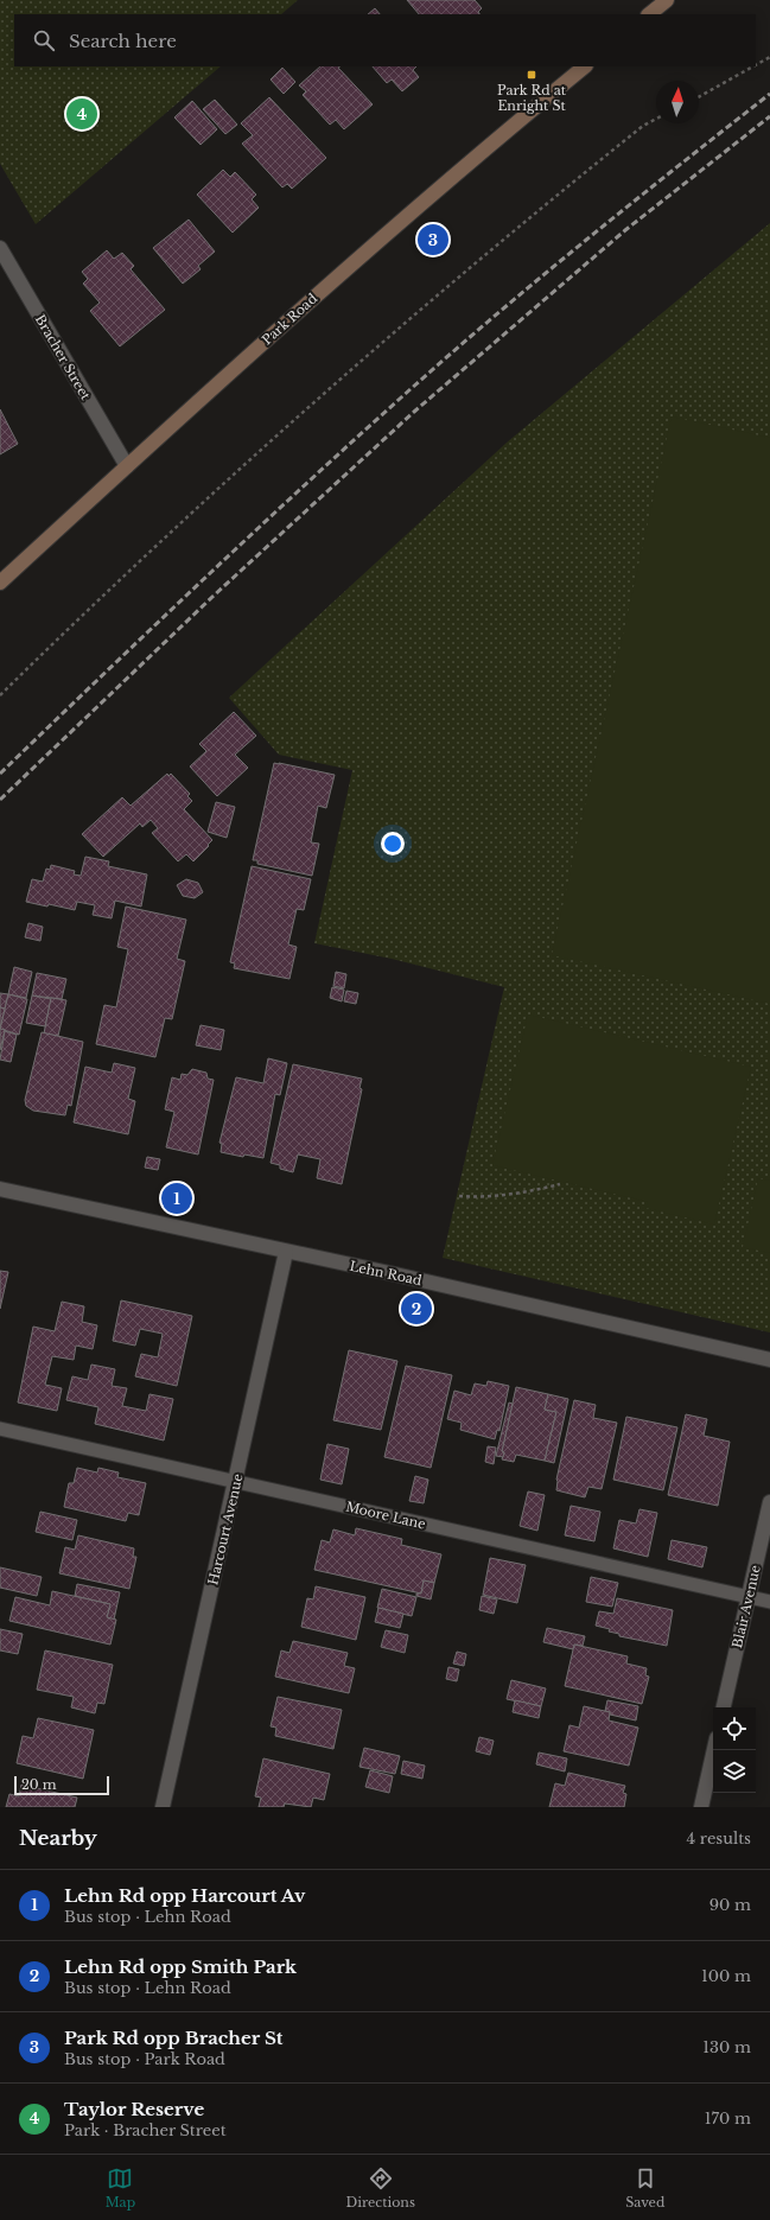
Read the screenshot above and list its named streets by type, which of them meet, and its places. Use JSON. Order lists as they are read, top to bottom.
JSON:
{
  "streets": {
    "main road": ["Park Road"],
    "street": [
      "Bracher Street",
      "Lehn Road",
      "Harcourt Avenue",
      "Blair Avenue"
    ],
    "lane": ["Moore Lane"]
  },
  "crossings": [
    ["Park Road", "Bracher Street"],
    ["Lehn Road", "Harcourt Avenue"],
    ["Moore Lane", "Harcourt Avenue"],
    ["Moore Lane", "Blair Avenue"]
  ],
  "places": {
    "transit": ["Park Rd at Enright St"]
  },
  "scale_bar": "20 m",
  "north": "top",
  "page": {
    "search": "Search here",
    "pins": [
      "4",
      "3",
      "1",
      "2"
    ],
    "scale": "20 m",
    "heading": ["Nearby", "4 results"],
    "list": [
      {
        "mark": "1",
        "name": "Lehn Rd opp Harcourt Av",
        "note": "Bus stop · Lehn Road",
        "value": "90 m"
      },
      {
        "mark": "2",
        "name": "Lehn Rd opp Smith Park",
        "note": "Bus stop · Lehn Road",
        "value": "100 m"
      },
      {
        "mark": "3",
        "name": "Park Rd opp Bracher St",
        "note": "Bus stop · Park Road",
        "value": "130 m"
      },
      {
        "mark": "4",
        "name": "Taylor Reserve",
        "note": "Park · Bracher Street",
        "value": "170 m"
      }
    ],
    "nav": ["Map", "Directions", "Saved"]
  }
}
